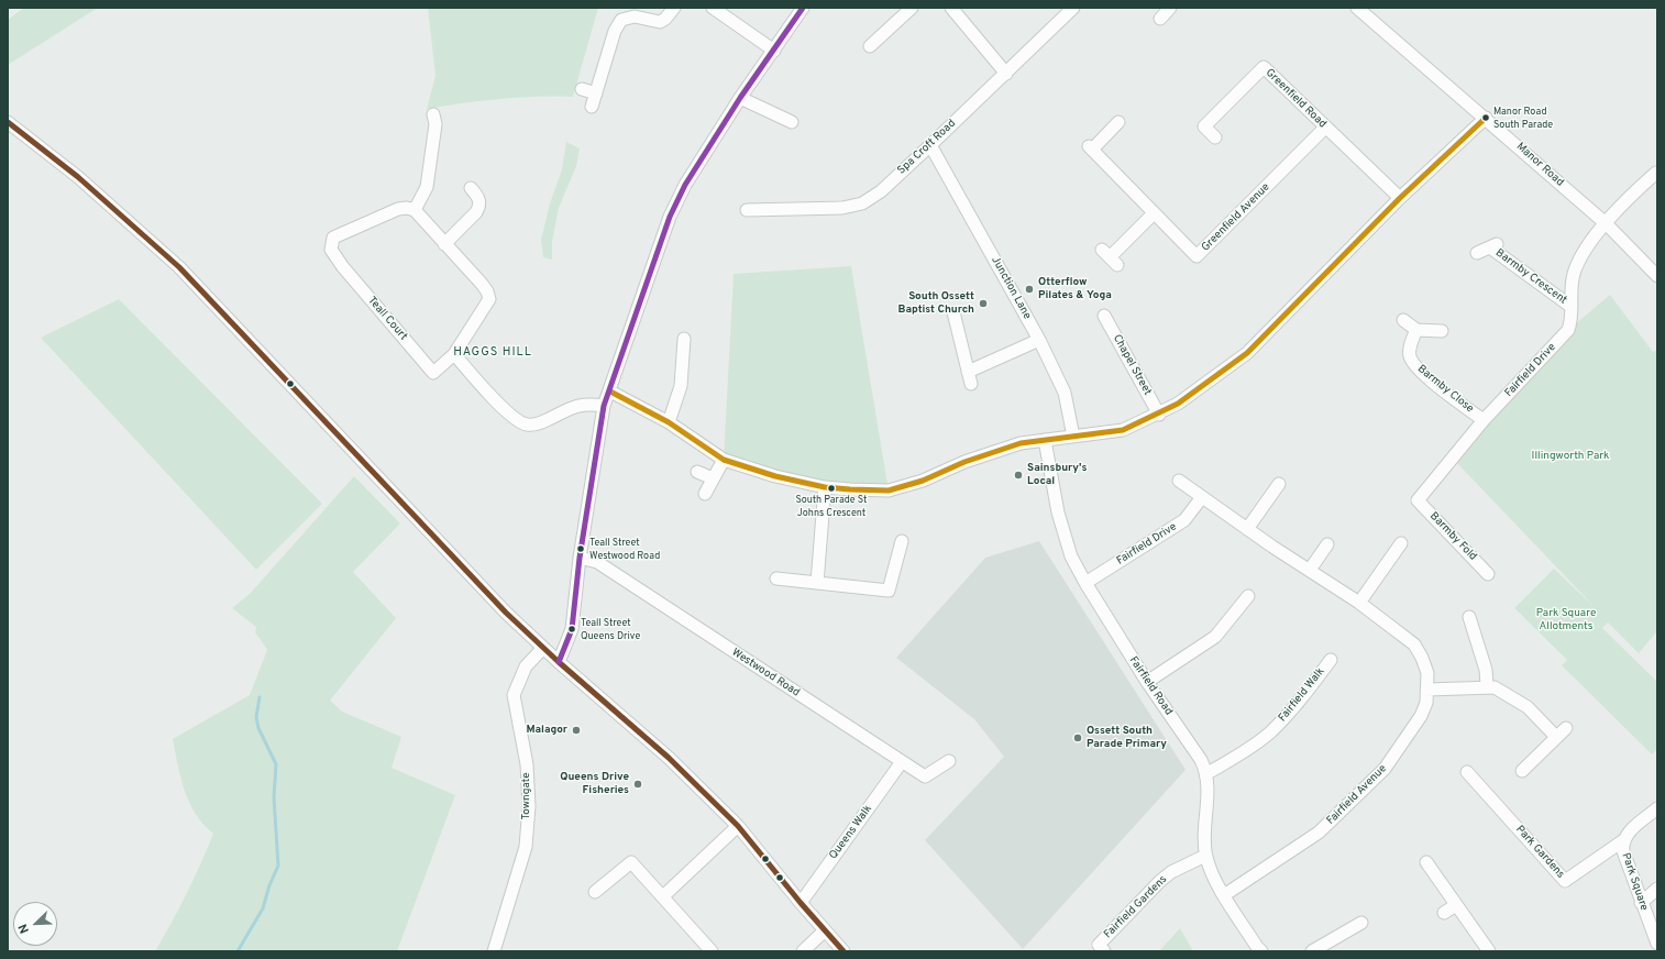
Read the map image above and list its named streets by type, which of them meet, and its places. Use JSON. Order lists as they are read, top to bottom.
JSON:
{
  "streets": {
    "street": [
      "Greenfield Road",
      "Spa Croft Road",
      "Manor Road",
      "Greenfield Avenue",
      "Barmby Crescent",
      "Junction Lane",
      "Teall Court",
      "Chapel Street",
      "Fairfield Drive",
      "Barmby Close",
      "Barmby Fold",
      "Westwood Road",
      "Fairfield Road",
      "Fairfield Walk",
      "Fairfield Avenue",
      "Towngate",
      "Queens Walk",
      "Park Gardens",
      "Park Square",
      "Fairfield Gardens"
    ]
  },
  "crossings": [
    ["Greenfield Road", "Greenfield Avenue"],
    ["Spa Croft Road", "Junction Lane"],
    ["Manor Road", "Fairfield Drive"],
    ["Barmby Crescent", "Fairfield Drive"],
    ["Fairfield Drive", "Barmby Close"],
    ["Fairfield Drive", "Barmby Fold"],
    ["Fairfield Drive", "Fairfield Road"],
    ["Westwood Road", "Queens Walk"],
    ["Fairfield Road", "Fairfield Walk"],
    ["Park Gardens", "Park Square"]
  ],
  "districts": ["HAGGS HILL"],
  "parks": ["Illingworth Park", "Park Square Allotments"],
  "places": [
    "Manor Road South Parade",
    "Otterflow Pilates & Yoga",
    "South Ossett Baptist Church",
    "Sainsbury's Local",
    "South Parade St Johns Crescent",
    "Teall Street Westwood Road",
    "Teall Street Queens Drive",
    "Malagor",
    "Ossett South Parade Primary",
    "Queens Drive Fisheries"
  ],
  "north": "bottom left"
}
